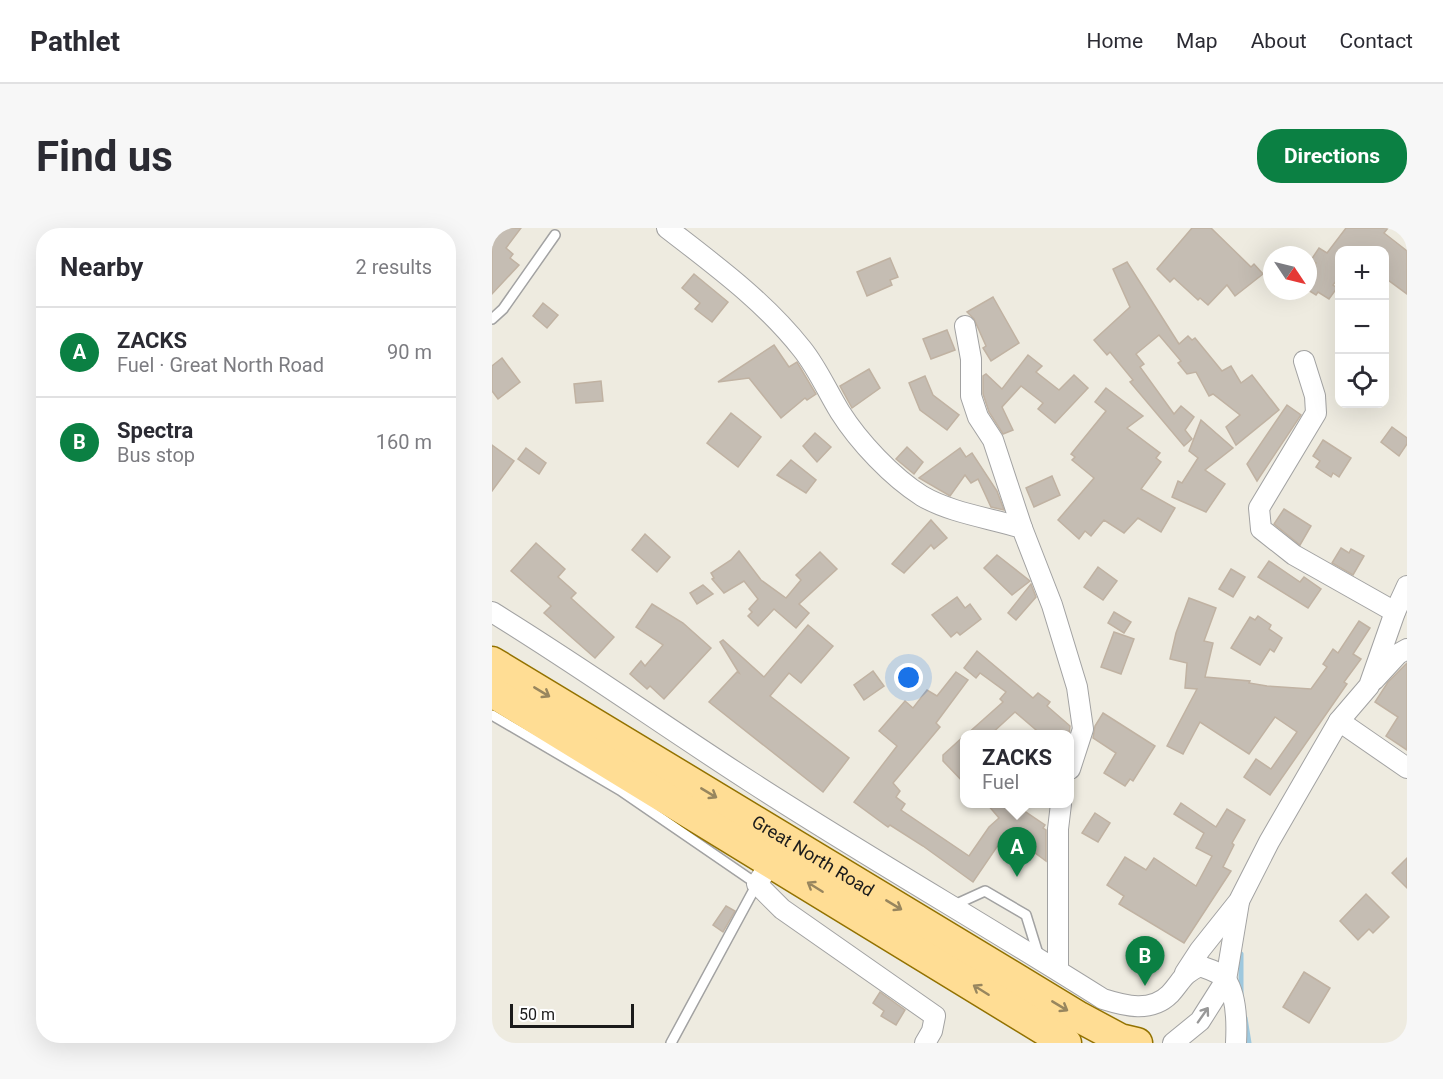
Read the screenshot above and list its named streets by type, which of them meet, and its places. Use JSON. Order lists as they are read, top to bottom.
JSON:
{
  "streets": {
    "main road": ["Great North Road"]
  },
  "scale_bar": "50 m",
  "north": "bottom right",
  "page": {
    "header": "Pathlet",
    "nav": [
      "Home",
      "Map",
      "About",
      "Contact"
    ],
    "buttons": "Directions",
    "title": "Find us",
    "heading": ["Nearby", "2 results"],
    "map_buttons": ["+", "−"],
    "list": [
      {
        "mark": "A",
        "name": "ZACKS",
        "note": "Fuel · Great North Road",
        "value": "90 m"
      },
      {
        "mark": "B",
        "name": "Spectra",
        "note": "Bus stop",
        "value": "160 m"
      }
    ],
    "popup": ["ZACKS", "Fuel"],
    "pins": ["A", "B"],
    "scale": "50 m"
  }
}
